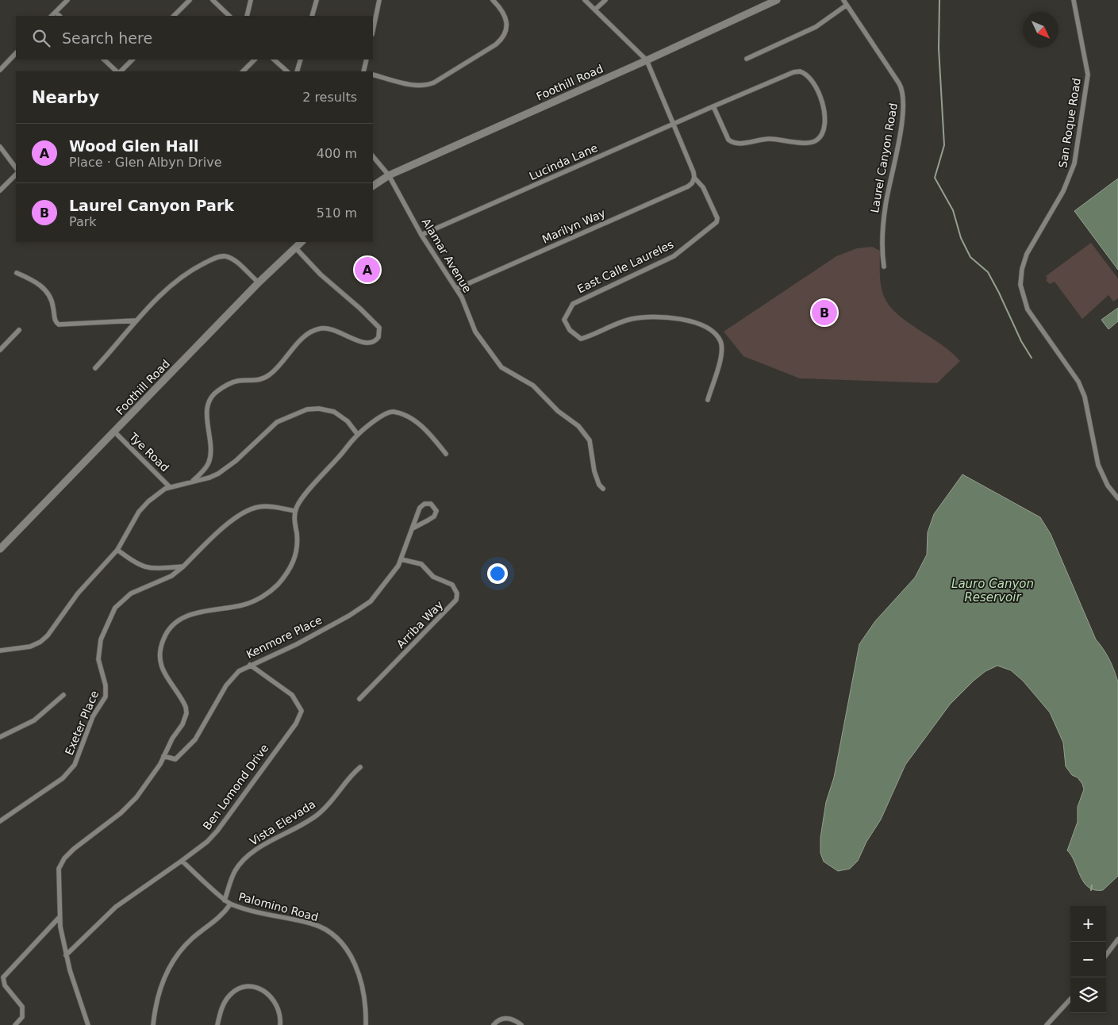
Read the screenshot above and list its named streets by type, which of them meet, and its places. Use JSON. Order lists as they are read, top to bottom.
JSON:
{
  "streets": {
    "main road": ["Foothill Road"],
    "street": [
      "San Roque Road",
      "Laurel Canyon Road",
      "Lucinda Lane",
      "Marilyn Way",
      "Alamar Avenue",
      "East Calle Laureles",
      "Tye Road",
      "Arriba Way",
      "Kenmore Place",
      "Exeter Place",
      "Ben Lomond Drive",
      "Vista Elevada",
      "Palomino Road"
    ]
  },
  "crossings": [
    ["Foothill Road", "Alamar Avenue"],
    ["Foothill Road", "East Calle Laureles"],
    ["Foothill Road", "Tye Road"],
    ["Lucinda Lane", "Alamar Avenue"],
    ["Lucinda Lane", "East Calle Laureles"],
    ["Marilyn Way", "Alamar Avenue"],
    ["Marilyn Way", "East Calle Laureles"],
    ["Arriba Way", "Kenmore Place"],
    ["Kenmore Place", "Ben Lomond Drive"],
    ["Ben Lomond Drive", "Palomino Road"],
    ["Vista Elevada", "Palomino Road"]
  ],
  "water": ["Lauro Canyon Reservoir"],
  "north": "bottom right",
  "page": {
    "search": "Search here",
    "heading": ["Nearby", "2 results"],
    "list": [
      {
        "mark": "A",
        "name": "Wood Glen Hall",
        "note": "Place · Glen Albyn Drive",
        "value": "400 m"
      },
      {
        "mark": "B",
        "name": "Laurel Canyon Park",
        "note": "Park",
        "value": "510 m"
      }
    ],
    "pins": ["A", "B"],
    "map_buttons": ["+", "−"]
  }
}
